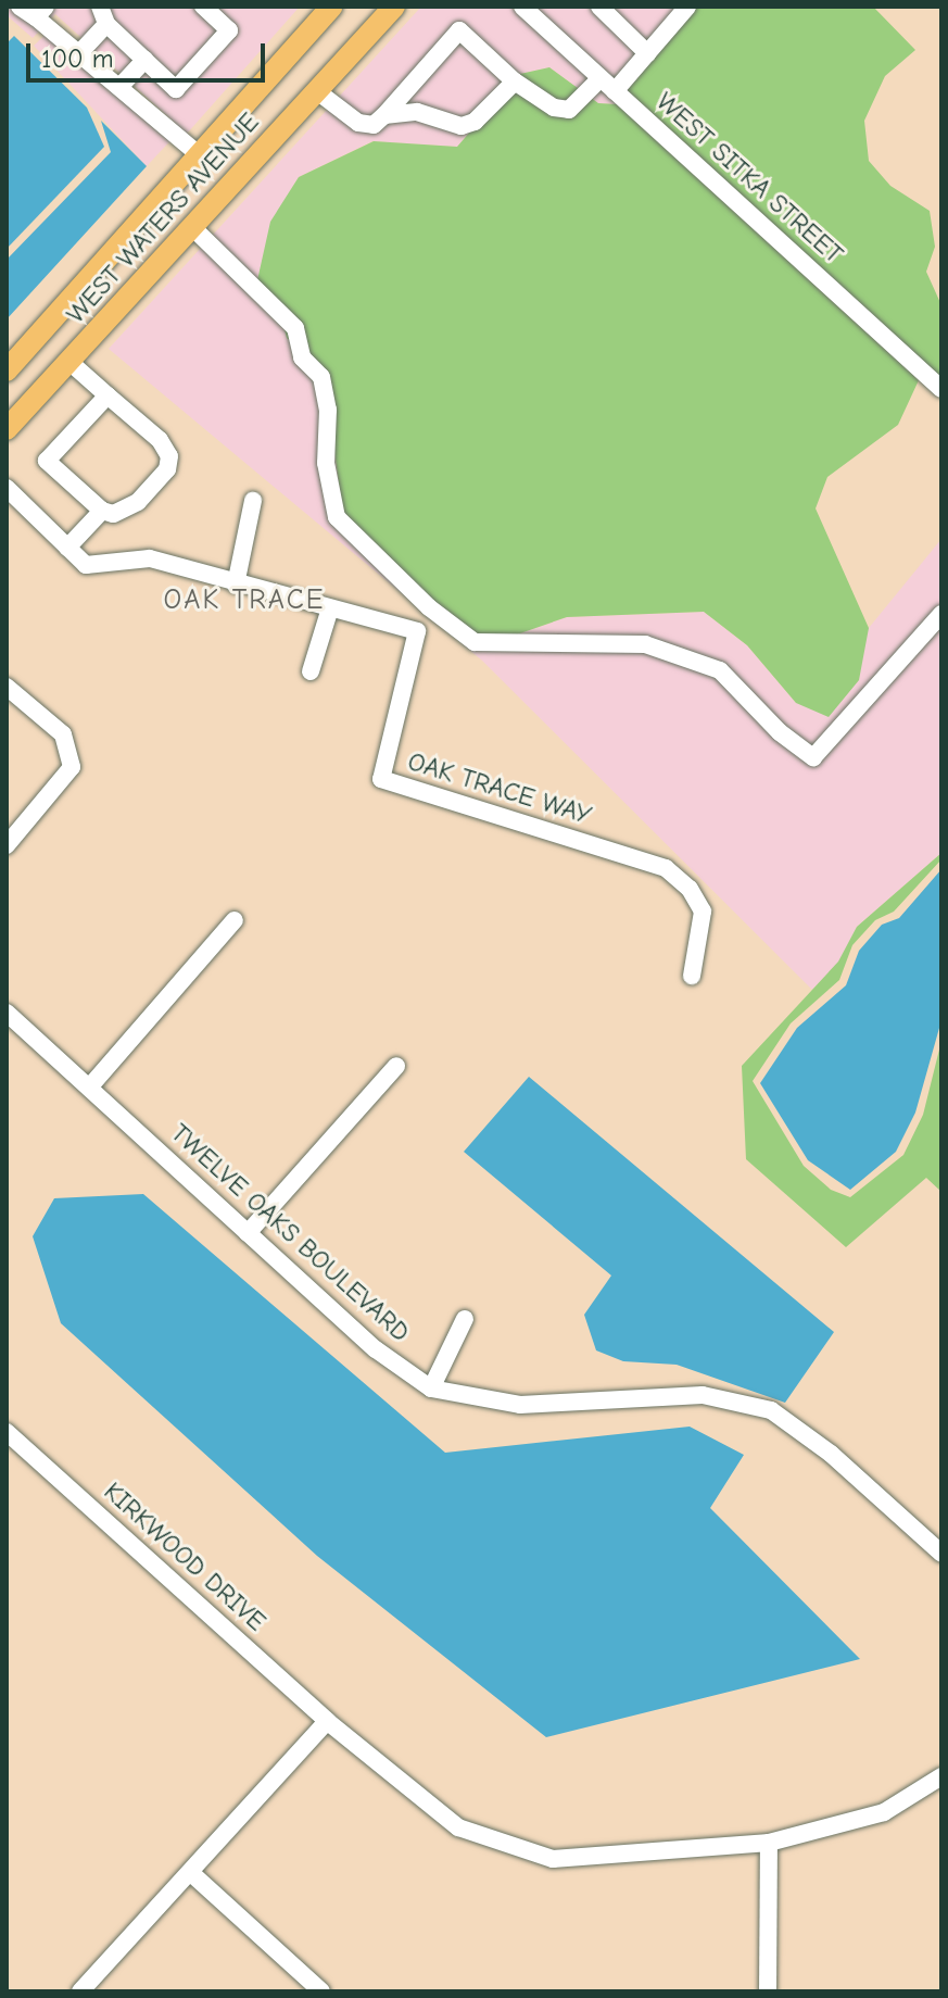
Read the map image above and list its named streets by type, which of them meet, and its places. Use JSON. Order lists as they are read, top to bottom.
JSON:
{
  "streets": {
    "main road": ["WEST WATERS AVENUE"],
    "street": [
      "WEST SITKA STREET",
      "OAK TRACE WAY",
      "TWELVE OAKS BOULEVARD",
      "KIRKWOOD DRIVE"
    ]
  },
  "districts": ["OAK TRACE"],
  "scale_bar": "100 m"
}
